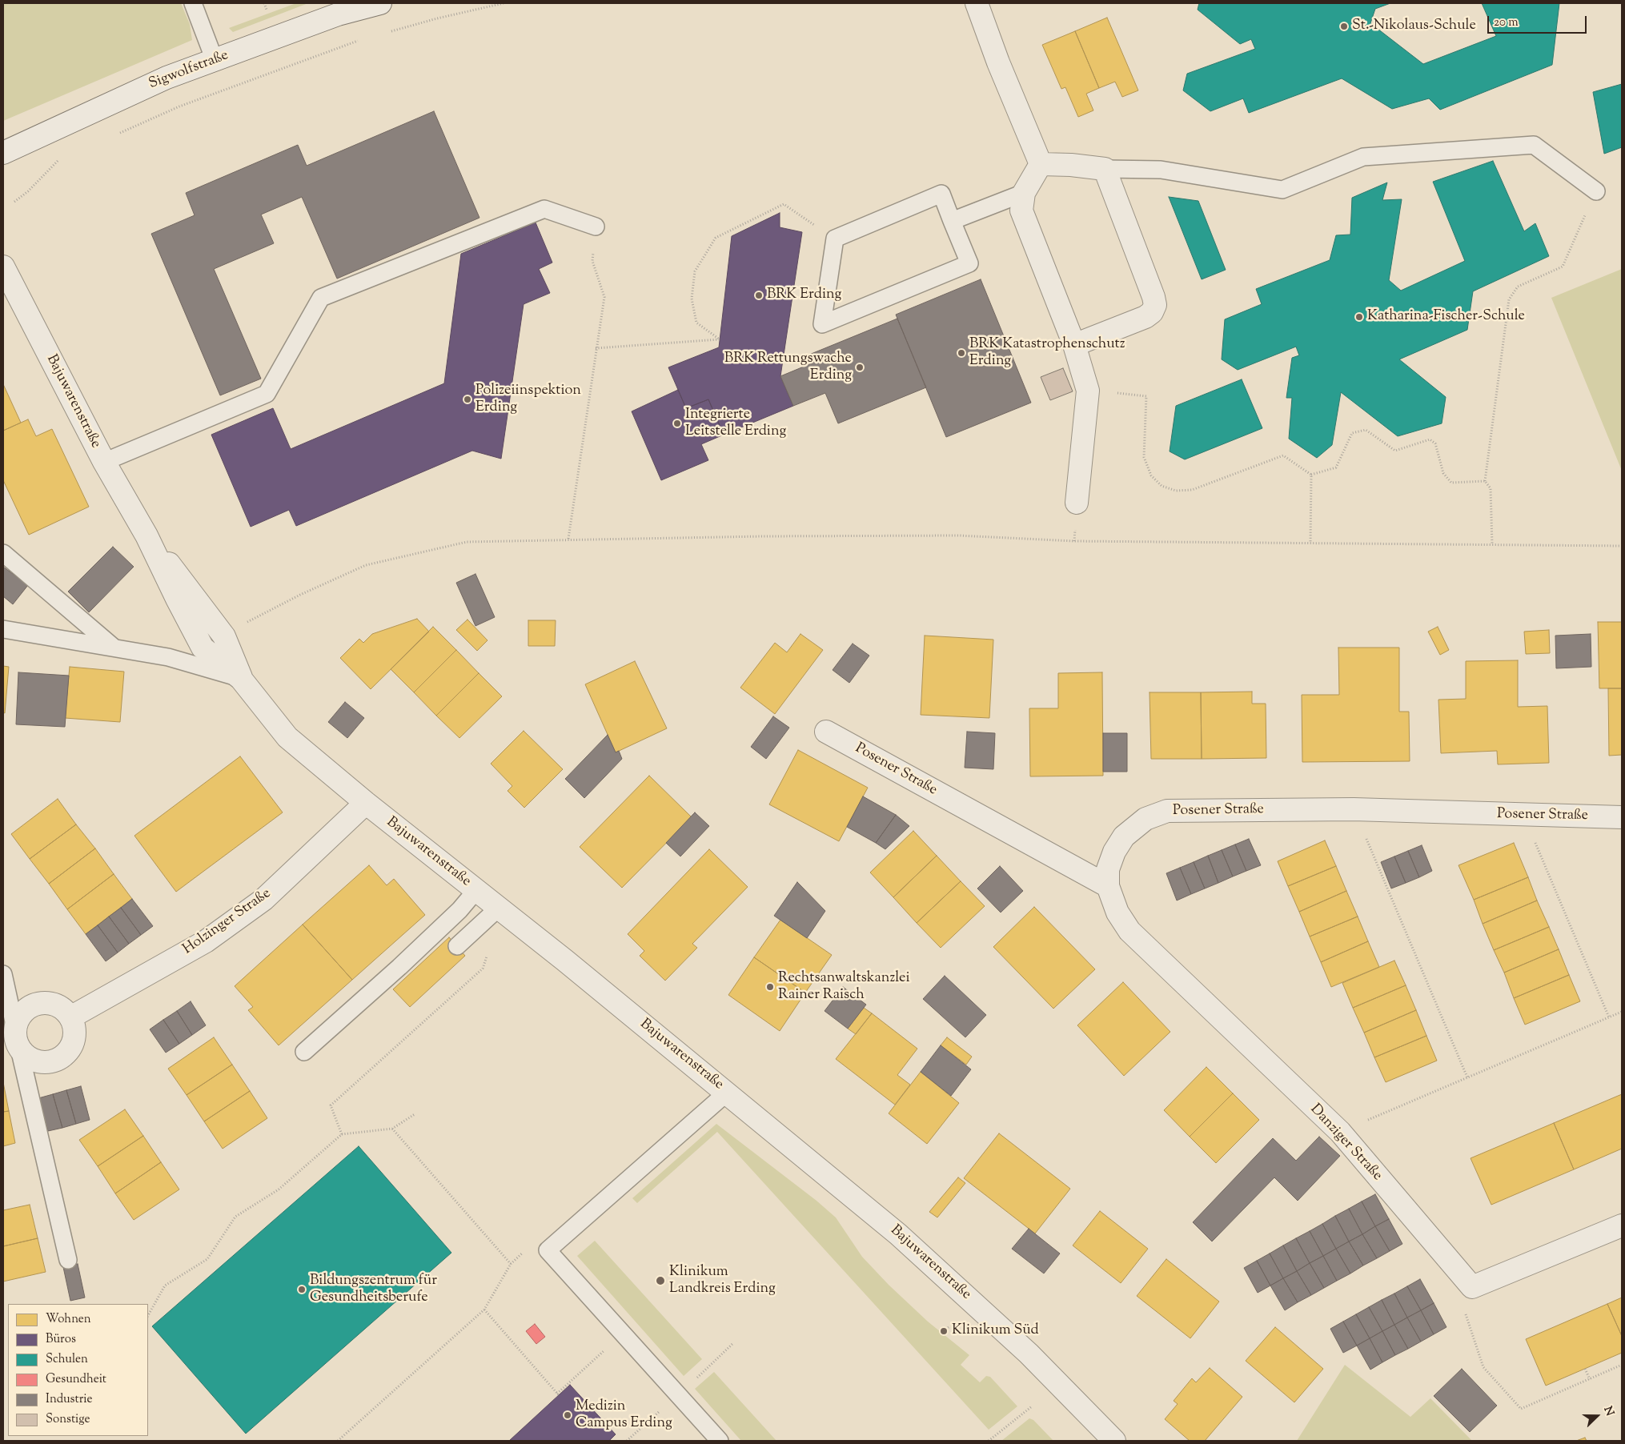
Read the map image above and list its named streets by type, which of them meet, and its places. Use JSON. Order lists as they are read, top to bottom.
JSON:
{
  "streets": {
    "street": [
      "Sigwolfstraße",
      "Bajuwarenstraße",
      "Posener Straße",
      "Holzinger Straße",
      "Danziger Straße"
    ]
  },
  "crossings": [
    ["Bajuwarenstraße", "Holzinger Straße"],
    ["Posener Straße", "Danziger Straße"]
  ],
  "places": [
    "St.-Nikolaus-Schule",
    "BRK Erding",
    "Katharina-Fischer-Schule",
    "BRK Katastrophenschutz Erding",
    "BRK Rettungswache Erding",
    "Polizeiinspektion Erding",
    "Integrierte Leitstelle Erding",
    "Rechtsanwaltskanzlei Rainer Raisch",
    "Klinikum Landkreis Erding",
    "Bildungszentrum für Gesundheitsberufe",
    "Klinikum Süd",
    "Medizin Campus Erding"
  ],
  "legend": [
    "Wohnen",
    "Büros",
    "Schulen",
    "Gesundheit",
    "Industrie",
    "Sonstige"
  ],
  "scale_bar": "20 m",
  "north": "right"
}
